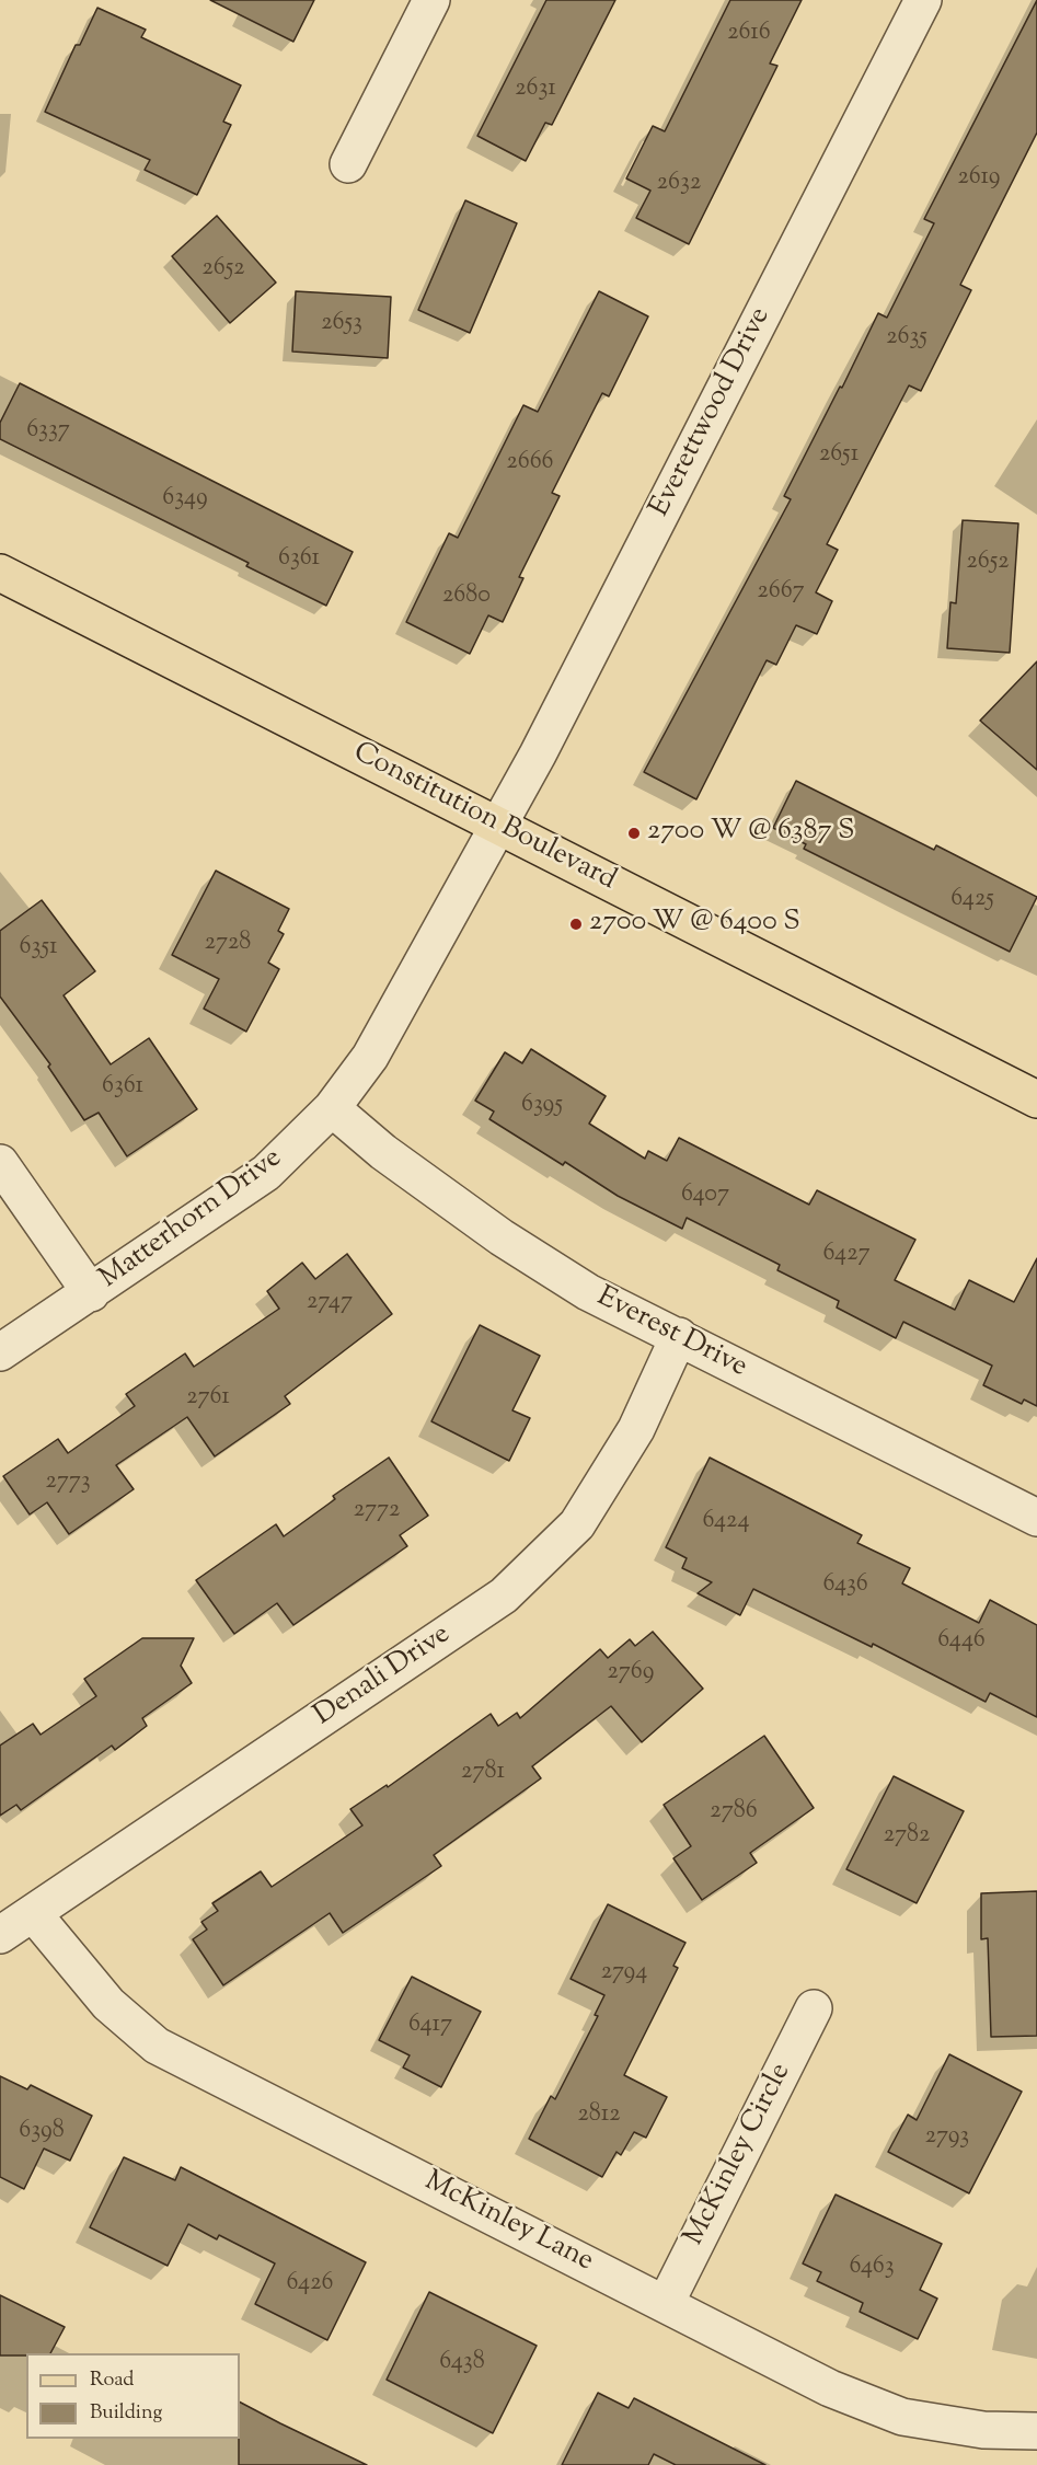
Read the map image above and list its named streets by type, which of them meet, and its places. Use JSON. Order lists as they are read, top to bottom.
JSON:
{
  "streets": {
    "main road": ["Constitution Boulevard"],
    "street": [
      "Everettwood Drive",
      "Matterhorn Drive",
      "Everest Drive",
      "Denali Drive",
      "McKinley Circle",
      "McKinley Lane"
    ]
  },
  "crossings": [
    ["Everettwood Drive", "Constitution Boulevard"],
    ["Everettwood Drive", "Matterhorn Drive"],
    ["Constitution Boulevard", "Matterhorn Drive"],
    ["Matterhorn Drive", "Everest Drive"],
    ["Everest Drive", "Denali Drive"],
    ["Denali Drive", "McKinley Lane"],
    ["McKinley Circle", "McKinley Lane"]
  ],
  "places": ["2700 W @ 6387 S", "2700 W @ 6400 S"],
  "house_numbers": [
    "2616",
    "2631",
    "2619",
    "2632",
    "2652",
    "2653",
    "2635",
    "6337",
    "2651",
    "2666",
    "6349",
    "6361",
    "2652",
    "2667",
    "2680",
    "6425",
    "2728",
    "6351",
    "6361",
    "6395",
    "6407",
    "6427",
    "2747",
    "2761",
    "2773",
    "2772",
    "6424",
    "6436",
    "6446",
    "2769",
    "2781",
    "2786",
    "2782",
    "2794",
    "6417",
    "2812",
    "6398",
    "2793",
    "6463",
    "6426",
    "6438"
  ],
  "legend": ["Road", "Building"]
}
